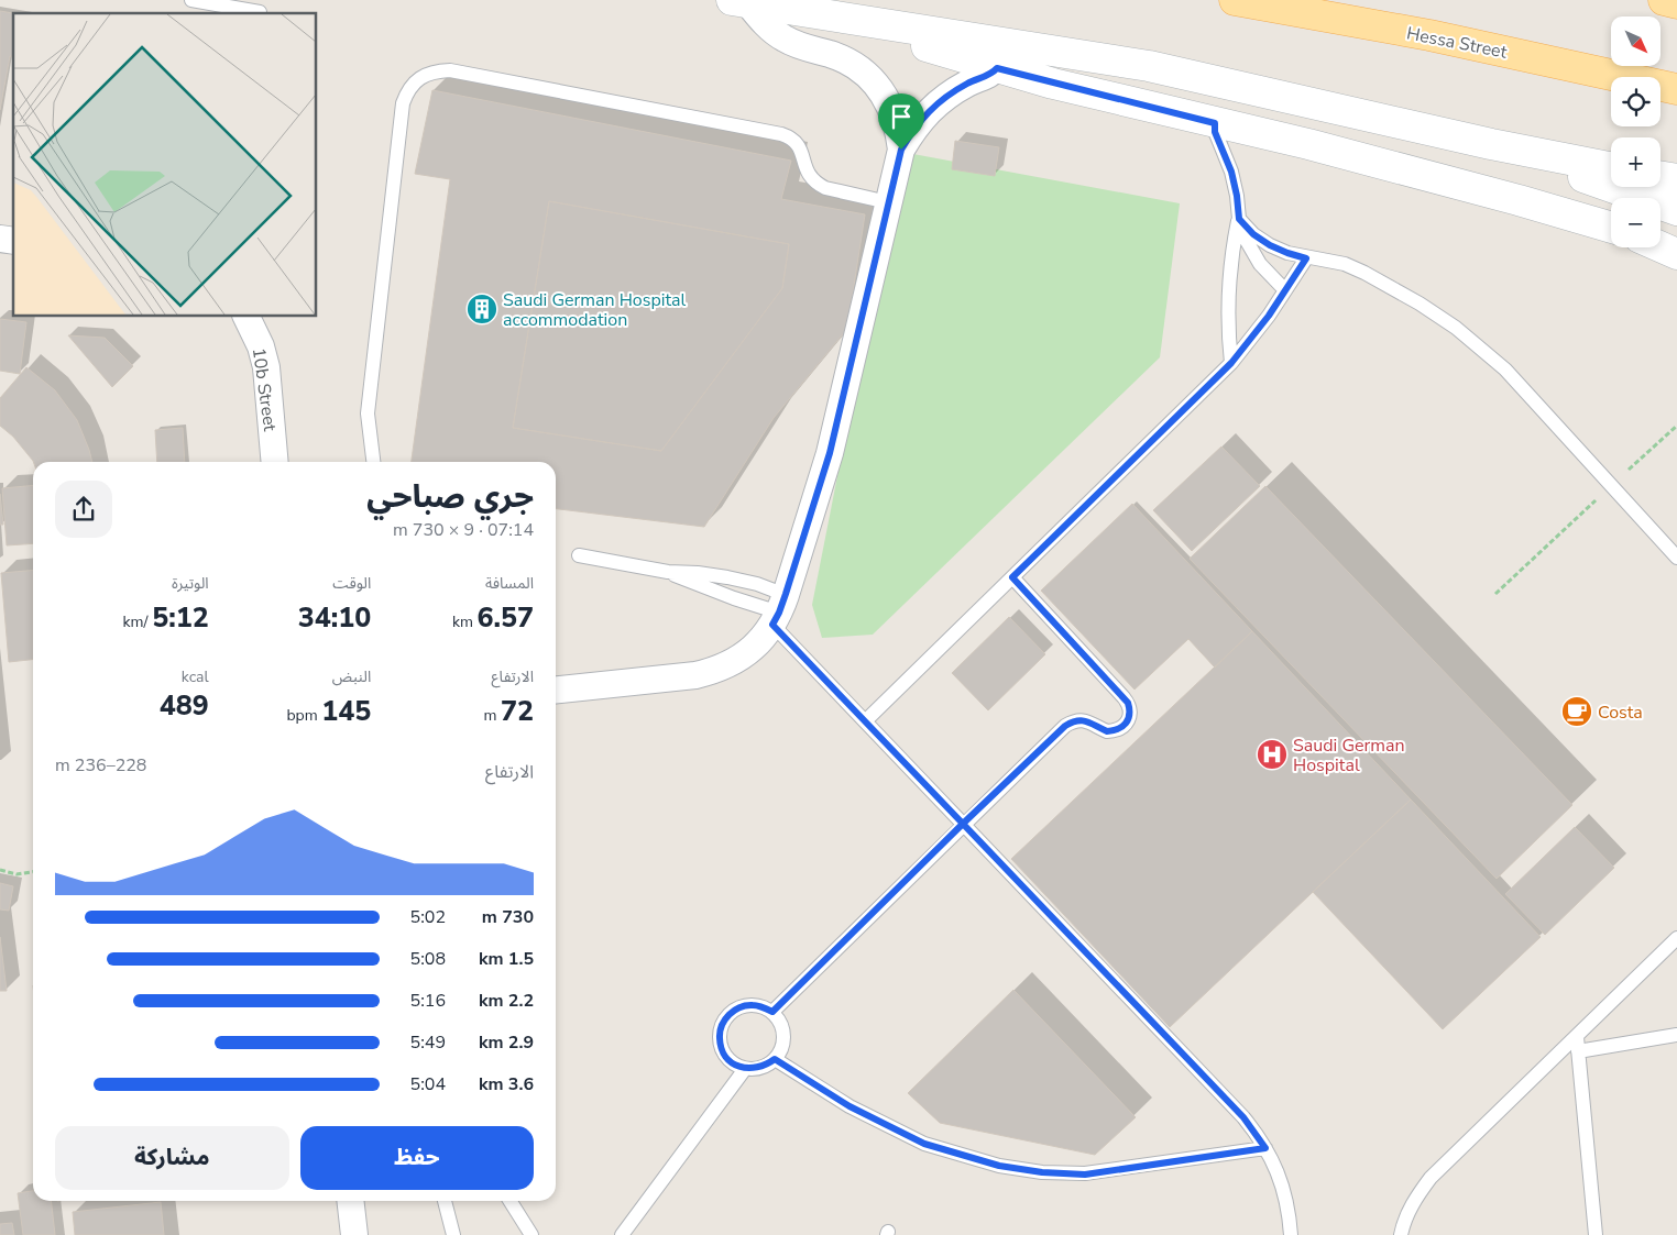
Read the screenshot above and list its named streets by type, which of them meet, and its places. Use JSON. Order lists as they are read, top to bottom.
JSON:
{
  "streets": {
    "main road": ["Hessa Street"],
    "street": ["10b Street"]
  },
  "places": {
    "building": ["Saudi German Hospital accommodation"],
    "cafe": ["Costa"],
    "hospital": ["Saudi German Hospital"]
  },
  "north": "bottom right",
  "page": {
    "map_buttons": ["+", "−"],
    "heading": ["جري صباحي", "07:14 · 9 × 730 m"],
    "stats": [
      ["المسافة", "6.57 km"],
      ["الوقت", "34:10"],
      ["الوتيرة", "5:12 /km"],
      ["الارتفاع", "72 m"],
      ["النبض", "145 bpm"],
      ["kcal", "489"]
    ],
    "chart": ["الارتفاع", "228–236 m"],
    "list": [
      {
        "name": "730 m",
        "note": "5:02"
      },
      {
        "name": "1.5 km",
        "note": "5:08"
      },
      {
        "name": "2.2 km",
        "note": "5:16"
      },
      {
        "name": "2.9 km",
        "note": "5:49"
      },
      {
        "name": "3.6 km",
        "note": "5:04"
      }
    ],
    "buttons": ["حفظ", "مشاركة"]
  }
}
